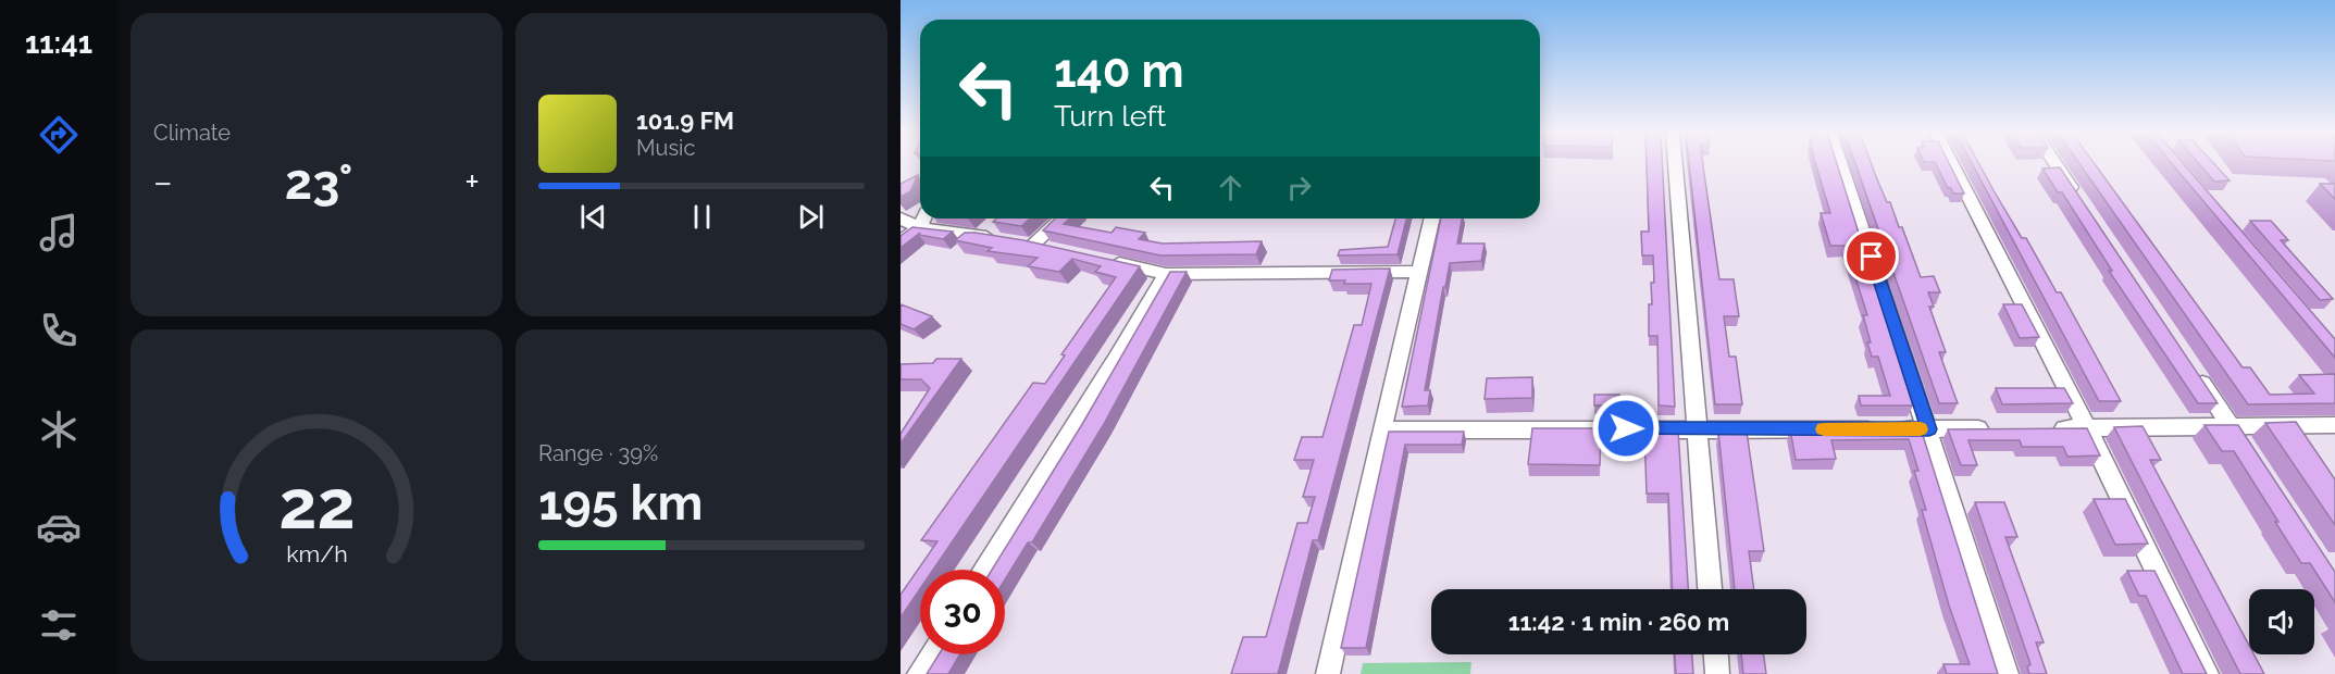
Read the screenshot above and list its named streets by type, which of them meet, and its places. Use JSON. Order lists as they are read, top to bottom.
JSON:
{
  "page": {
    "tabs": "11:41",
    "tile": [
      "Climate",
      ["Range · 39%", "195 km"]
    ],
    "turn": ["140 m", "Turn left"],
    "song": ["101.9 FM", "Music"],
    "heat": ["−", "23°", "+"],
    "limit": "30",
    "trip": "11:42 · 1 min · 260 m",
    "gauge": ["22", "km/h"]
  }
}
